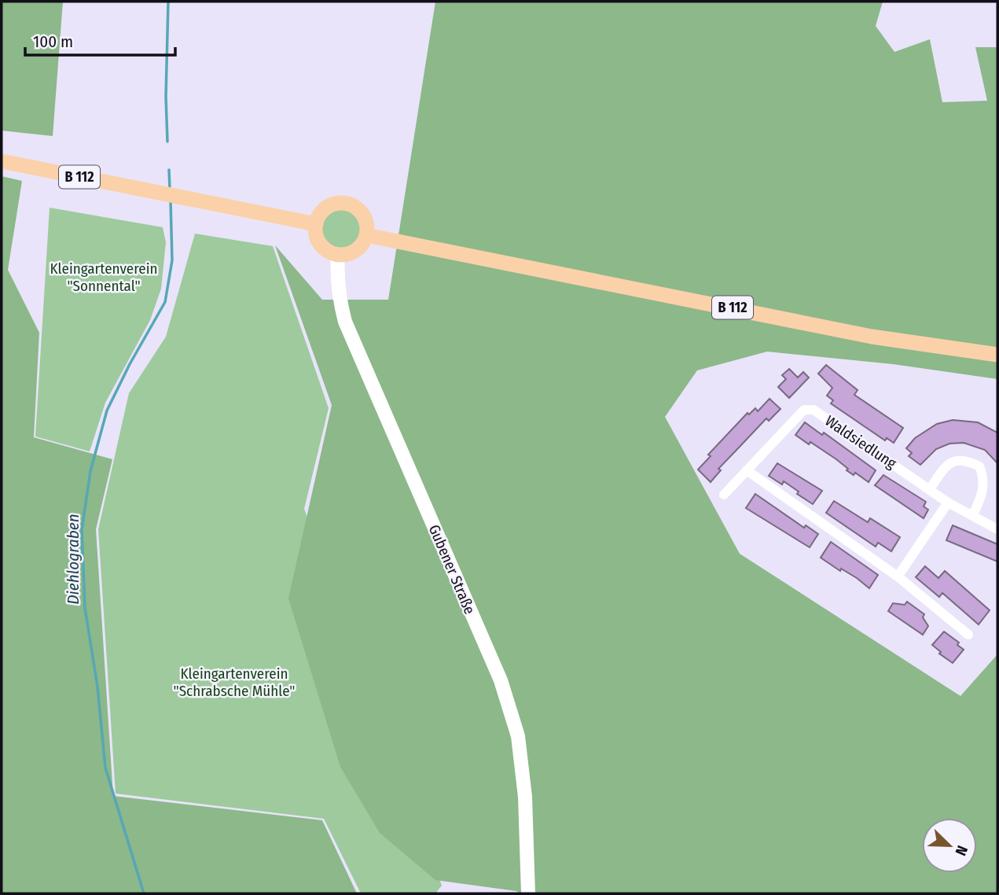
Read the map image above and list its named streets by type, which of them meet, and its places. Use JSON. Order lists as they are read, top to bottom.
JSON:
{
  "streets": {
    "main road": ["B 112", "Gubener Straße"],
    "street": ["Waldsiedlung"]
  },
  "crossings": [
    ["B 112", "Gubener Straße"]
  ],
  "water": ["Diehlograben"],
  "parks": ["Kleingartenverein \"Sonnental\"", "Kleingartenverein \"Schrabsche Mühle\""],
  "scale_bar": "100 m",
  "north": "bottom right"
}
